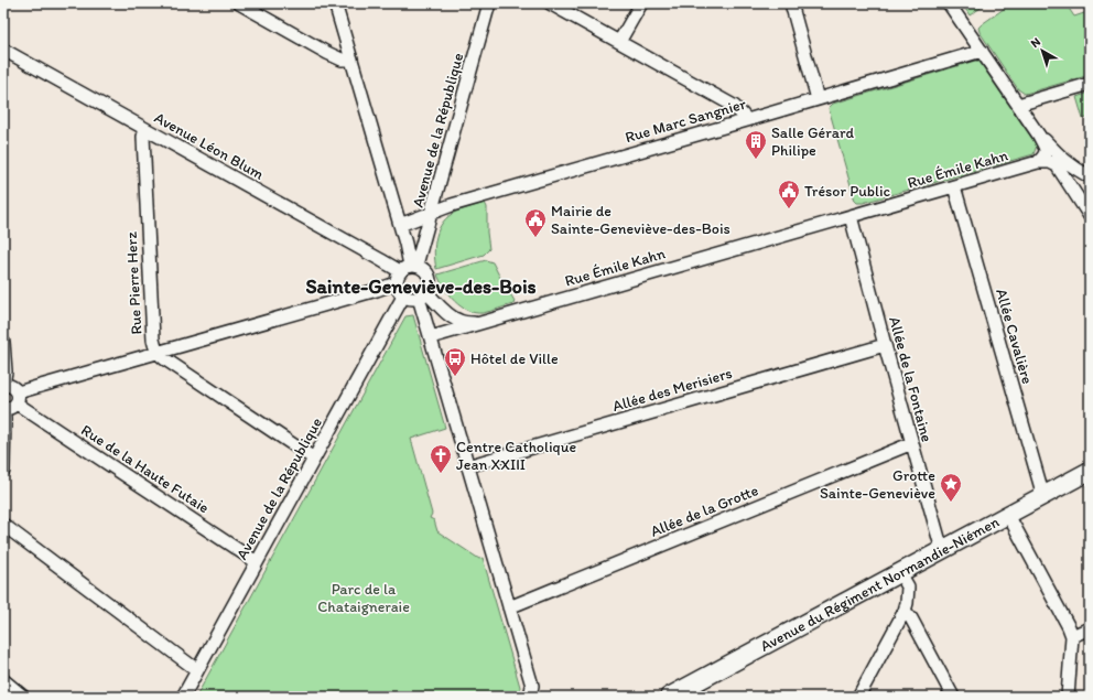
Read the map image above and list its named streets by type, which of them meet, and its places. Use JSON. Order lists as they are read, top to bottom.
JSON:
{
  "streets": {
    "main road": ["Avenue du Régiment Normandie-Niémen"],
    "street": [
      "Rue Marc Sangnier",
      "Avenue de la République",
      "Avenue Léon Blum",
      "Rue Émile Kahn",
      "Rue Pierre Herz",
      "Allée Cavalière",
      "Allée de la Fontaine",
      "Allée des Merisiers",
      "Rue de la Haute Futaie",
      "Allée de la Grotte"
    ]
  },
  "crossings": [
    ["Rue Marc Sangnier", "Avenue de la République"],
    ["Avenue de la République", "Avenue Léon Blum"],
    ["Avenue de la République", "Rue Émile Kahn"],
    ["Avenue de la République", "Rue Pierre Herz"],
    ["Avenue de la République", "Rue de la Haute Futaie"],
    ["Avenue Léon Blum", "Rue Émile Kahn"],
    ["Avenue Léon Blum", "Rue Pierre Herz"],
    ["Rue Émile Kahn", "Allée Cavalière"],
    ["Rue Émile Kahn", "Allée de la Fontaine"],
    ["Allée Cavalière", "Avenue du Régiment Normandie-Niémen"],
    ["Allée de la Fontaine", "Allée des Merisiers"],
    ["Allée de la Fontaine", "Allée de la Grotte"],
    ["Allée de la Fontaine", "Avenue du Régiment Normandie-Niémen"]
  ],
  "districts": ["Sainte-Geneviève-des-Bois"],
  "parks": ["Parc de la Chataigneraie"],
  "places": {
    "building": ["Salle Gérard Philipe"],
    "public building": ["Trésor Public", "Mairie de Sainte-Geneviève-des-Bois"],
    "bus stop": ["Hôtel de Ville"],
    "church": ["Centre Catholique Jean XXIII"],
    "place": ["Grotte Sainte-Geneviève"]
  },
  "north": "top left"
}
